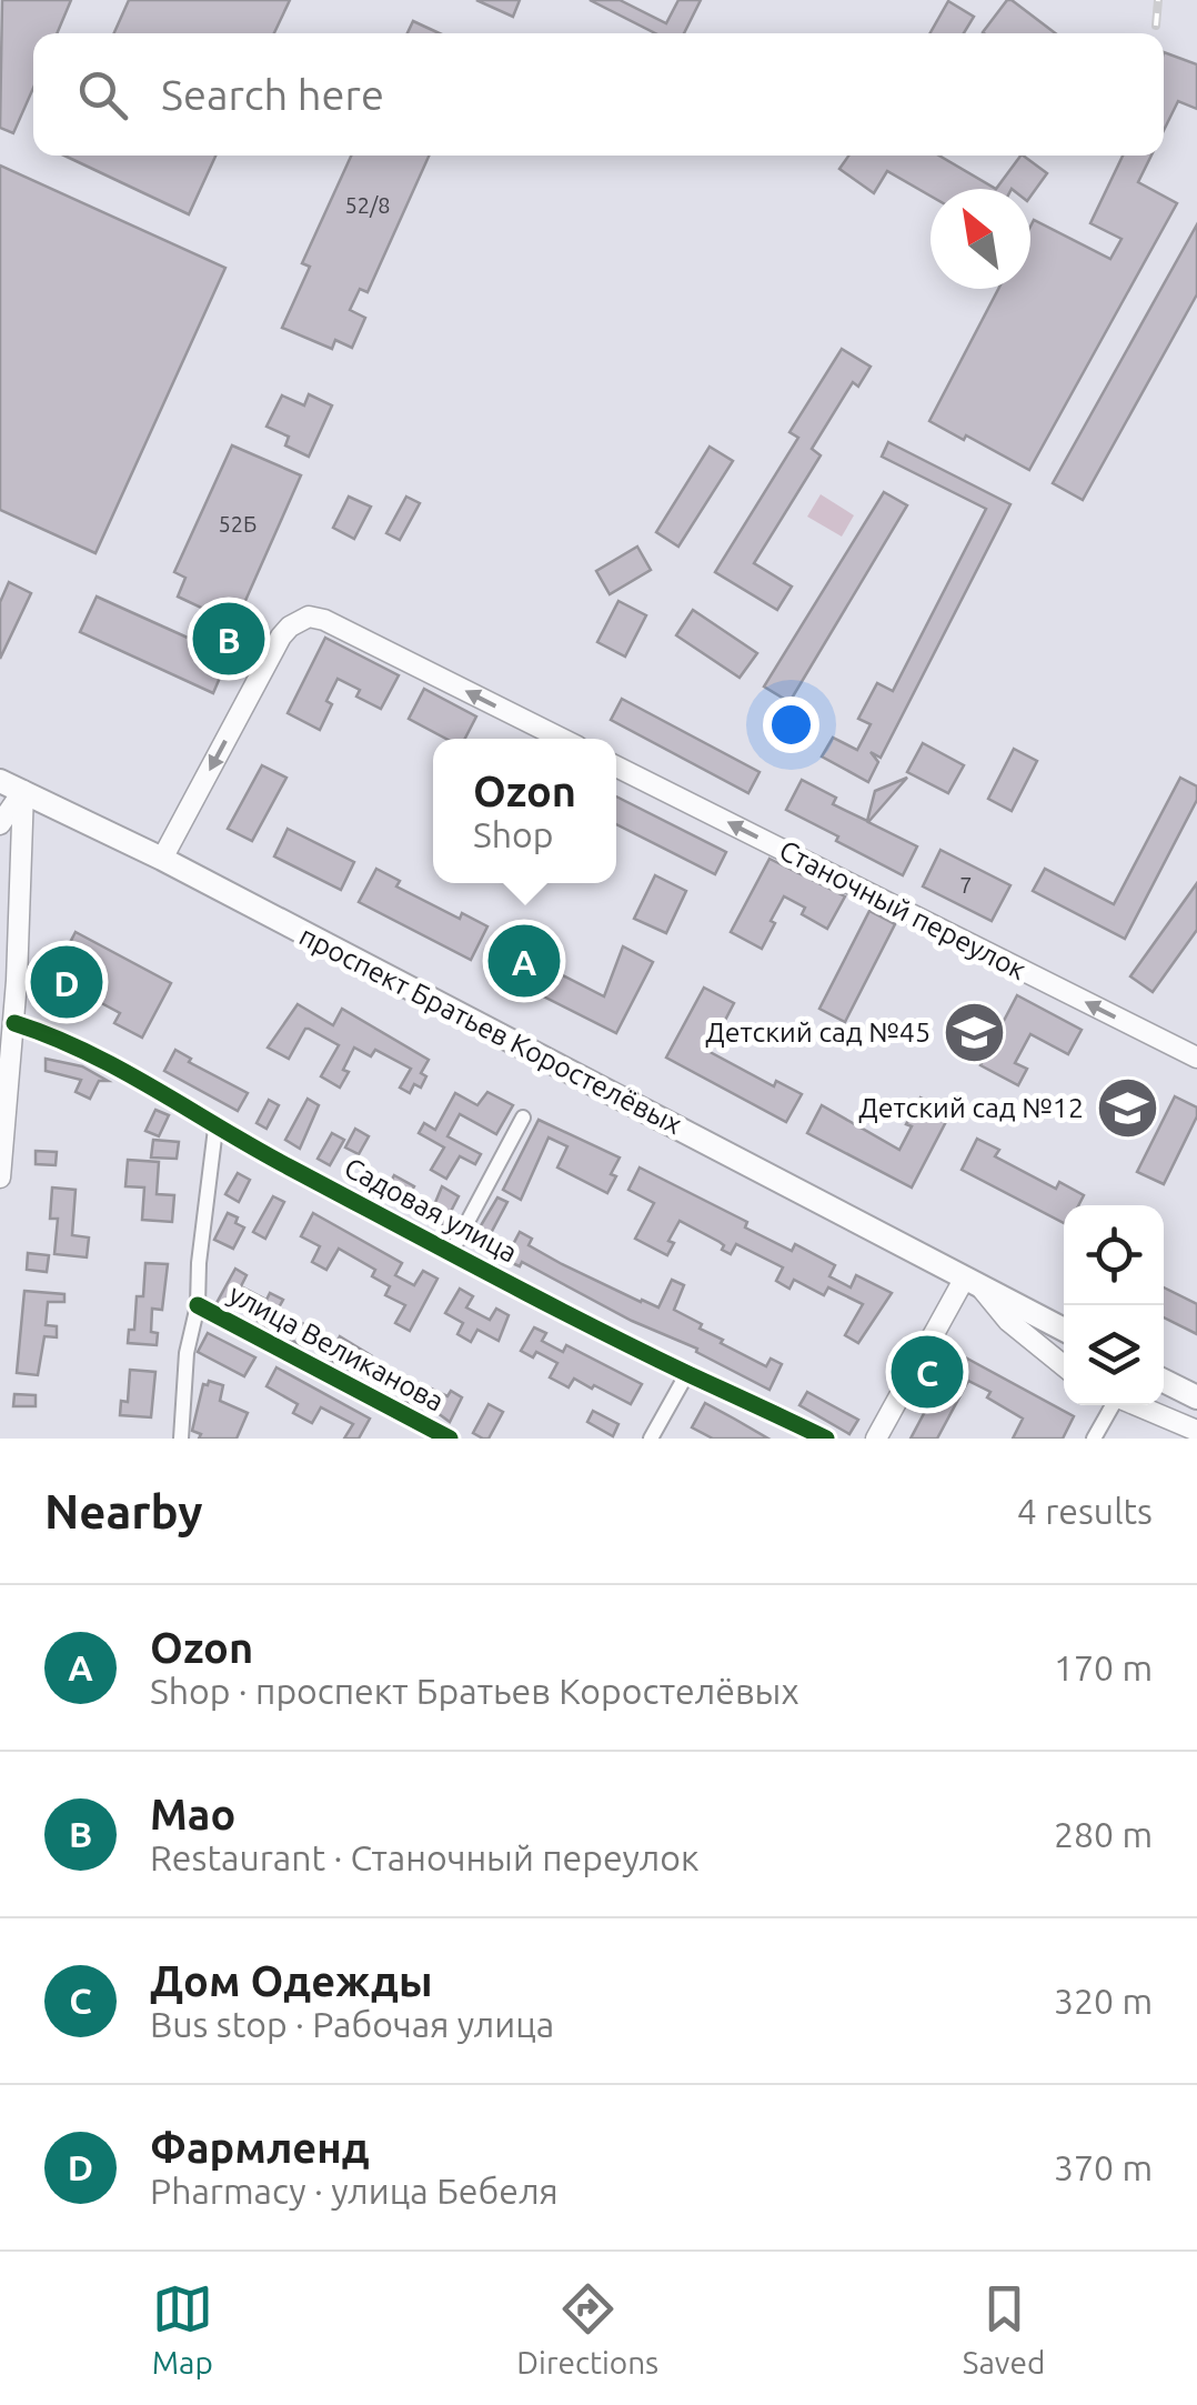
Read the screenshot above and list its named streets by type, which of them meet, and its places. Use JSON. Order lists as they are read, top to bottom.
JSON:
{
  "streets": {
    "main road": ["Станочный переулок", "проспект Братьев Коростелёвых"],
    "street": ["Садовая улица", "улица Великанова"]
  },
  "one_way": ["Станочный переулок"],
  "places": {
    "school or university": ["Детский сад №45", "Детский сад №12"]
  },
  "house_numbers": ["52/8", "52Б", "7"],
  "north": "top left",
  "page": {
    "search": "Search here",
    "pins": [
      "B",
      "A",
      "D",
      "C"
    ],
    "popup": ["Ozon", "Shop"],
    "heading": ["Nearby", "4 results"],
    "list": [
      {
        "mark": "A",
        "name": "Ozon",
        "note": "Shop · проспект Братьев Коростелёвых",
        "value": "170 m"
      },
      {
        "mark": "B",
        "name": "Мао",
        "note": "Restaurant · Станочный переулок",
        "value": "280 m"
      },
      {
        "mark": "C",
        "name": "Дом Одежды",
        "note": "Bus stop · Рабочая улица",
        "value": "320 m"
      },
      {
        "mark": "D",
        "name": "Фармленд",
        "note": "Pharmacy · улица Бебеля",
        "value": "370 m"
      }
    ],
    "nav": ["Map", "Directions", "Saved"]
  }
}
